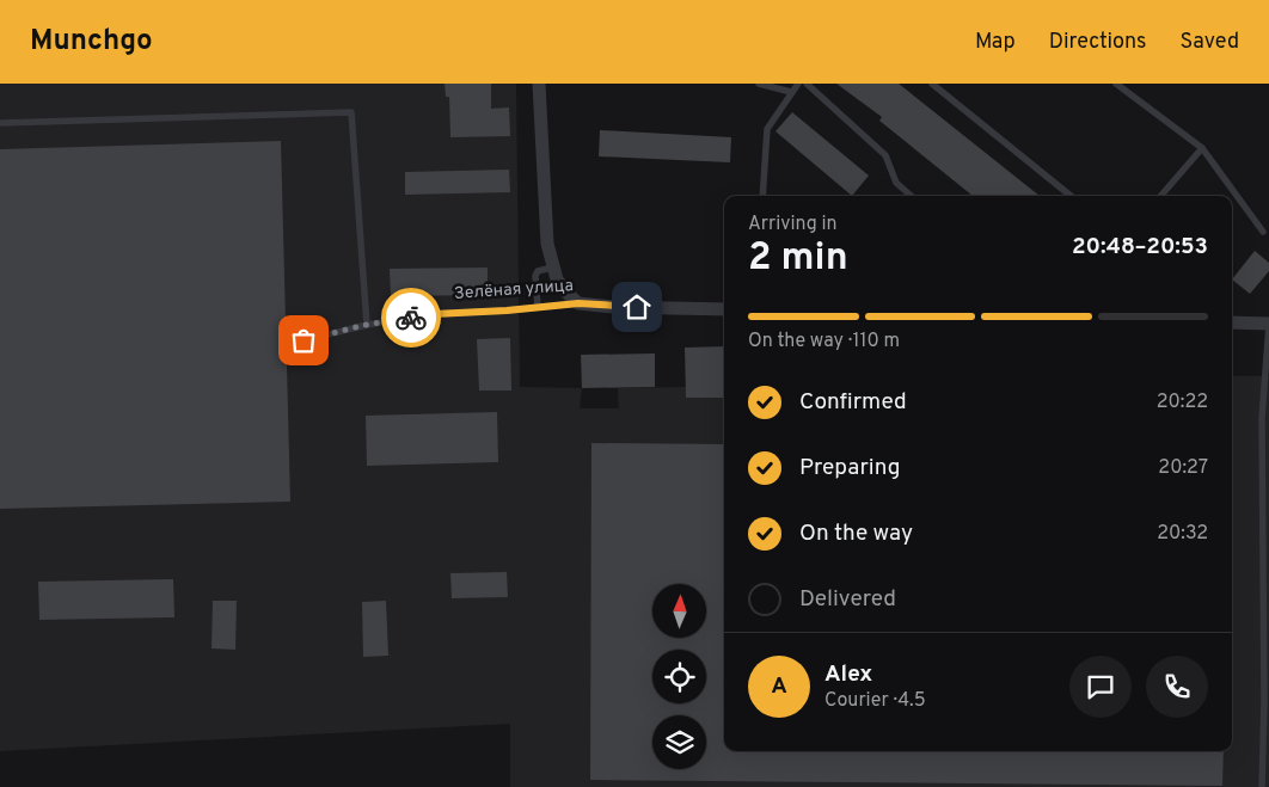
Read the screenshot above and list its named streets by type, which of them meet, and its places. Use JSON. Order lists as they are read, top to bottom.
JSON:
{
  "streets": {
    "street": ["Зелёная улица"]
  },
  "north": "top",
  "page": {
    "header": "Munchgo",
    "nav": ["Map", "Directions", "Saved"],
    "heading": ["2 min", "Arriving in", "20:48–20:53"],
    "panel": ["Alex", "Courier · 4.5"],
    "bar": "On the way · 110 m",
    "list": [
      ["Confirmed", "20:22"],
      ["Preparing", "20:27"],
      ["On the way", "20:32"],
      "Delivered"
    ],
    "round": "A"
  }
}
